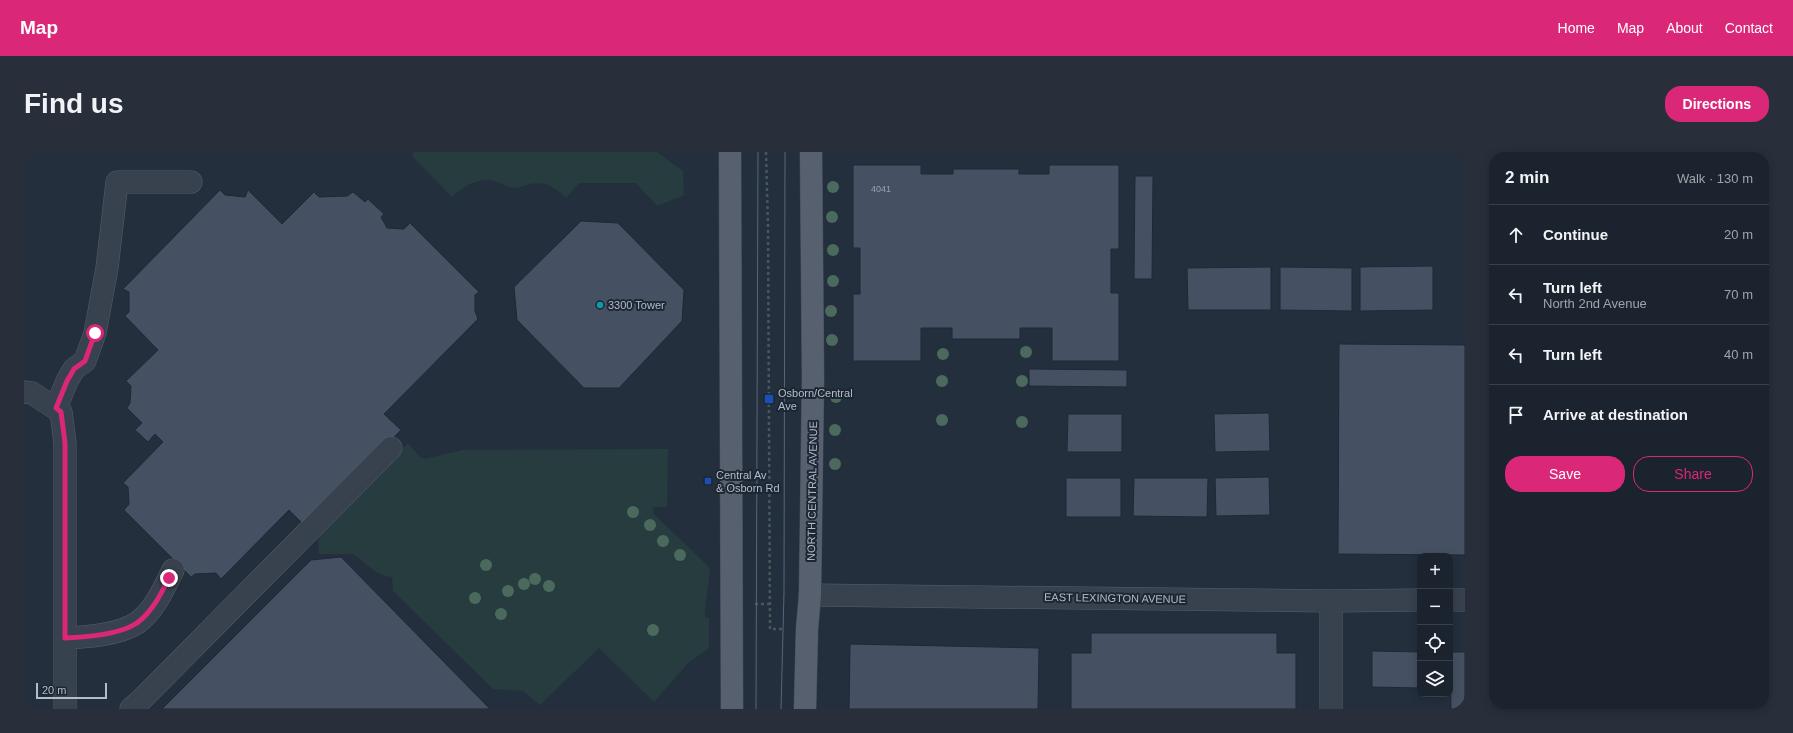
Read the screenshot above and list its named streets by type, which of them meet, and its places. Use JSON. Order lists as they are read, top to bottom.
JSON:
{
  "streets": {
    "main road": ["NORTH CENTRAL AVENUE"],
    "street": ["EAST LEXINGTON AVENUE"]
  },
  "crossings": [
    ["NORTH CENTRAL AVENUE", "EAST LEXINGTON AVENUE"]
  ],
  "places": {
    "other": ["3300 Tower"],
    "transit": ["Osborn/Central Ave", "Central Av & Osborn Rd"]
  },
  "house_numbers": ["4041"],
  "scale_bar": "20 m",
  "page": {
    "header": "Map",
    "nav": [
      "Home",
      "Map",
      "About",
      "Contact"
    ],
    "buttons": [
      "Directions",
      ["Save", "Share"]
    ],
    "title": "Find us",
    "heading": ["2 min", "Walk · 130 m"],
    "list": [
      ["Continue", "20 m"],
      ["Turn left", "North 2nd Avenue", "70 m"],
      ["Turn left", "40 m"],
      "Arrive at destination"
    ],
    "map_buttons": ["+", "−"],
    "scale": "20 m"
  }
}
